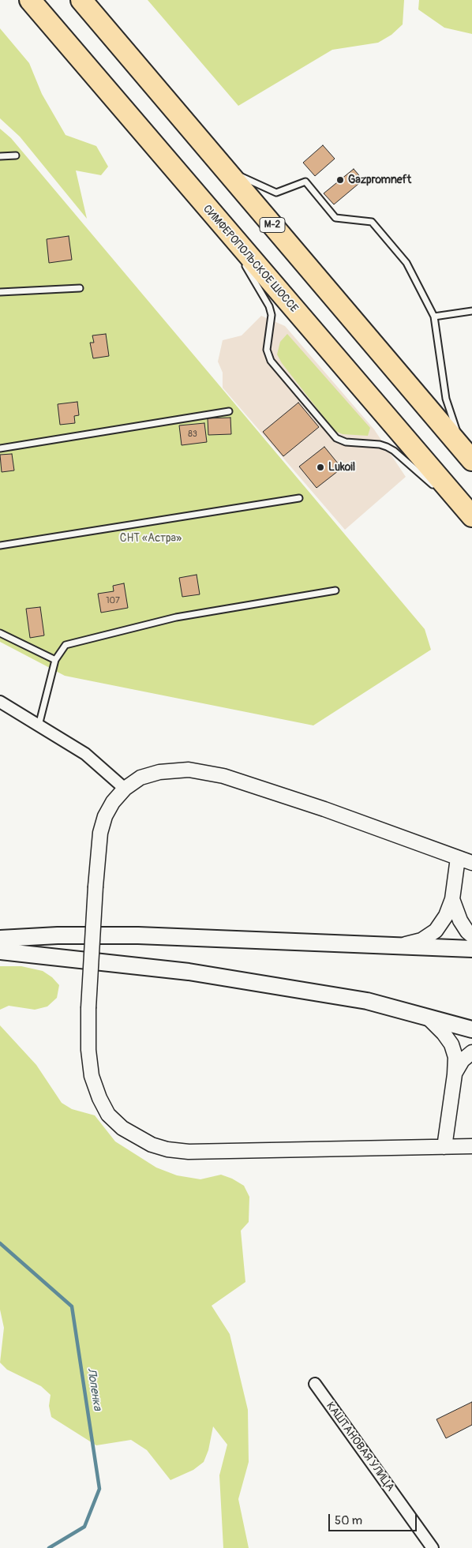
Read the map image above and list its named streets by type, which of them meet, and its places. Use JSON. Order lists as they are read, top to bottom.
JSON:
{
  "streets": {
    "highway": ["М-2", "СИМФЕРОПОЛЬСКОЕ ШОССЕ"],
    "street": ["КАШТАНОВАЯ УЛИЦА"]
  },
  "water": ["Лопенка"],
  "parks": ["СНТ «Астра»"],
  "places": ["Gazpromneft", "Lukoil"],
  "house_numbers": ["83", "107"],
  "scale_bar": "50 m"
}
